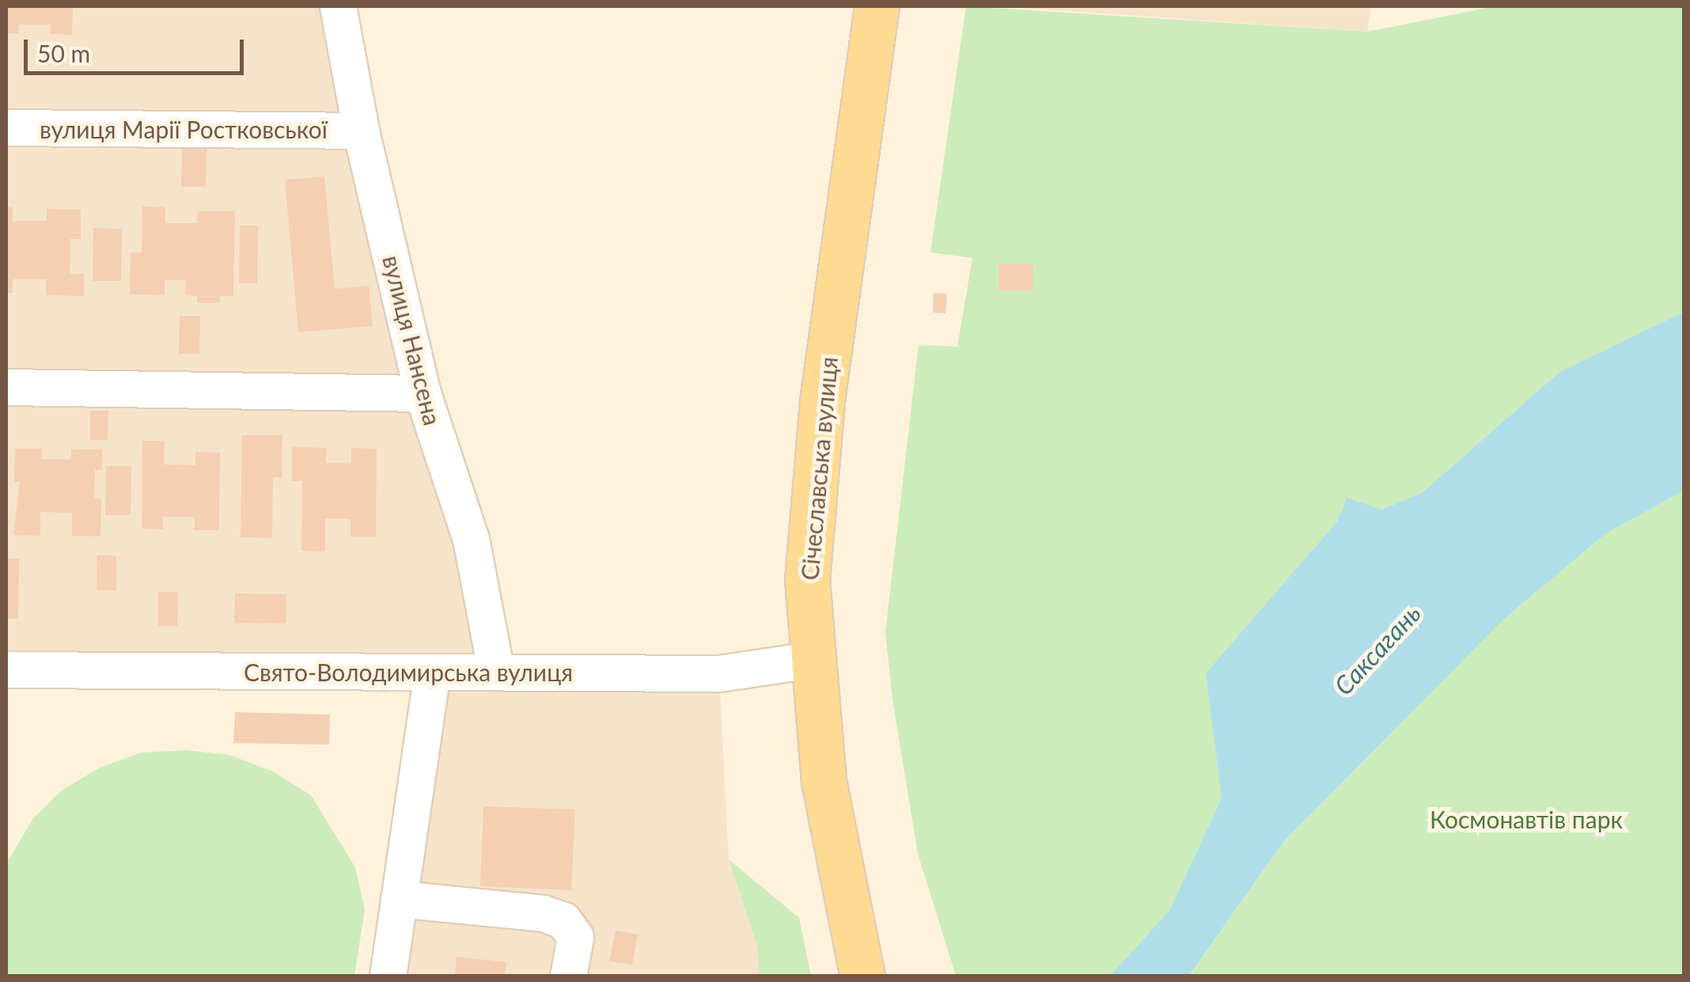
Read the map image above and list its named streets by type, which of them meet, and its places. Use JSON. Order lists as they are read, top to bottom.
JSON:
{
  "streets": {
    "main road": ["Січеславська вулиця"],
    "street": ["вулиця Марії Ростковської", "вулиця Нансена", "Свято-Володимирська вулиця"]
  },
  "crossings": [
    ["вулиця Марії Ростковської", "вулиця Нансена"],
    ["вулиця Нансена", "Свято-Володимирська вулиця"],
    ["Січеславська вулиця", "Свято-Володимирська вулиця"]
  ],
  "water": ["Саксагань"],
  "parks": ["Космонавтів парк"],
  "scale_bar": "50 m"
}
